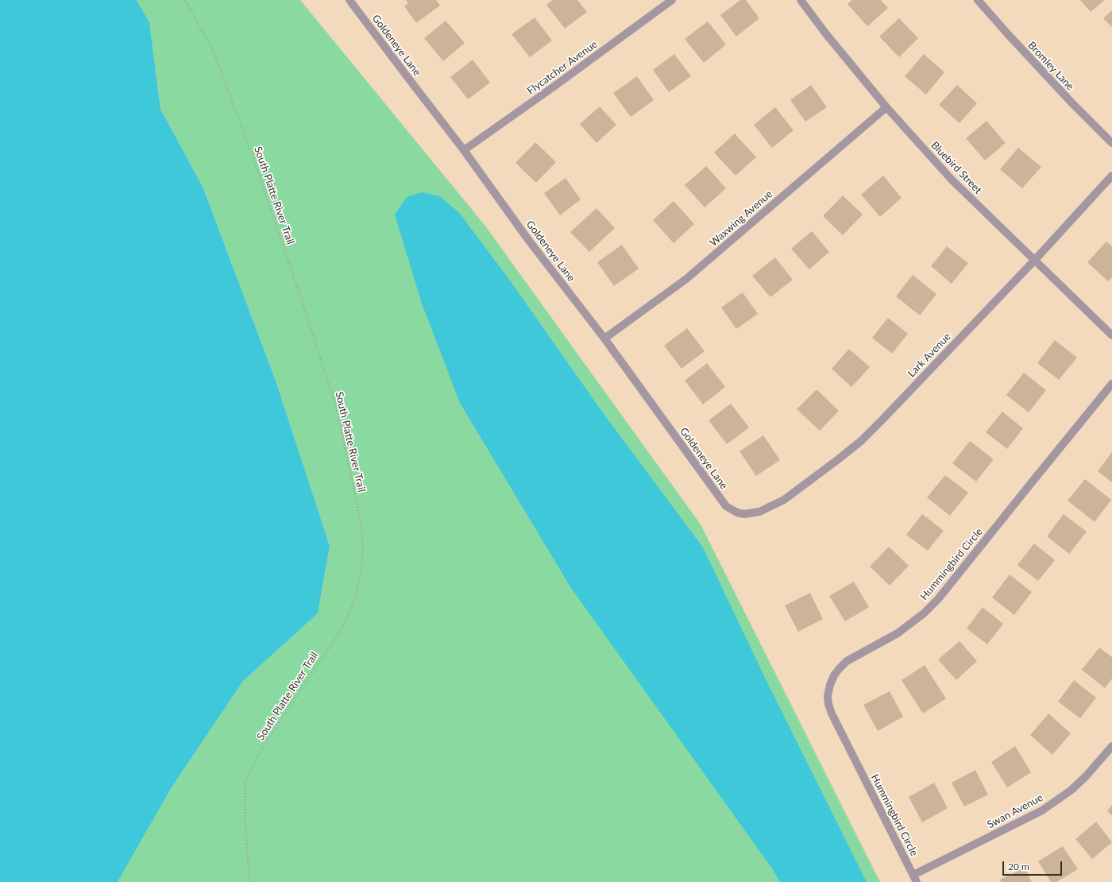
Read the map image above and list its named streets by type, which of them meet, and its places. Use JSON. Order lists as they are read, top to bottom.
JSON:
{
  "streets": {
    "street": [
      "Goldeneye Lane",
      "Bromley Lane",
      "Flycatcher Avenue",
      "Bluebird Street",
      "Waxwing Avenue",
      "Lark Avenue",
      "Hummingbird Circle",
      "Swan Avenue"
    ],
    "path": ["South Platte River Trail"]
  },
  "crossings": [
    ["Goldeneye Lane", "Flycatcher Avenue"],
    ["Goldeneye Lane", "Waxwing Avenue"],
    ["Goldeneye Lane", "Lark Avenue"],
    ["Bluebird Street", "Waxwing Avenue"],
    ["Bluebird Street", "Lark Avenue"],
    ["Hummingbird Circle", "Swan Avenue"]
  ],
  "scale_bar": "20 m"
}
